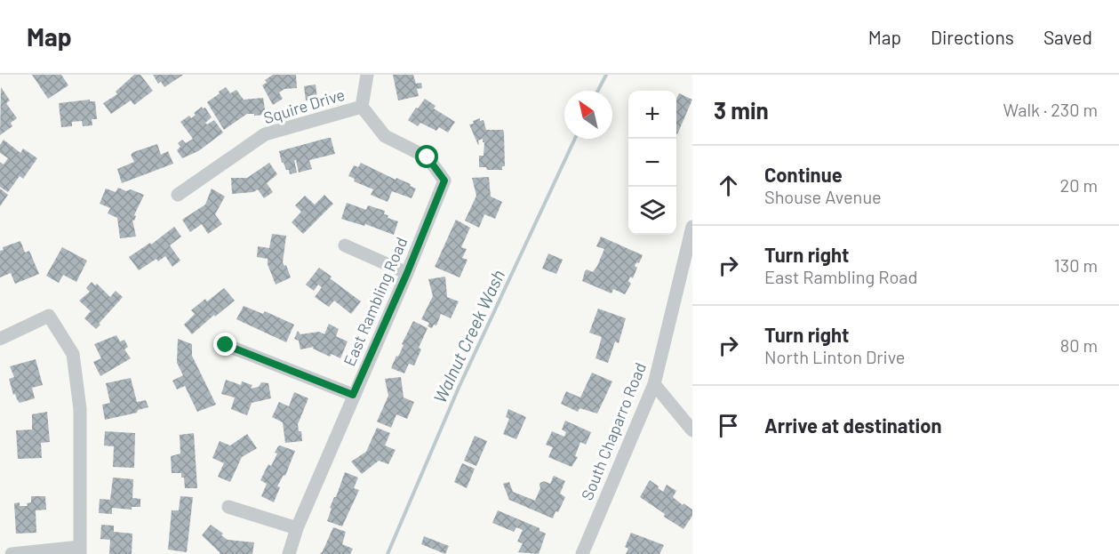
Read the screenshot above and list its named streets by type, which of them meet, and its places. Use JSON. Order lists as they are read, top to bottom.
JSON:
{
  "streets": {
    "street": ["Squire Drive", "East Rambling Road", "South Chaparro Road"]
  },
  "crossings": [
    ["Squire Drive", "East Rambling Road"]
  ],
  "water": ["Walnut Creek Wash"],
  "north": "top left",
  "page": {
    "header": "Map",
    "nav": ["Map", "Directions", "Saved"],
    "heading": ["3 min", "Walk · 230 m"],
    "map_buttons": ["+", "−"],
    "list": [
      ["Continue", "Shouse Avenue", "20 m"],
      ["Turn right", "East Rambling Road", "130 m"],
      ["Turn right", "North Linton Drive", "80 m"],
      "Arrive at destination"
    ]
  }
}
